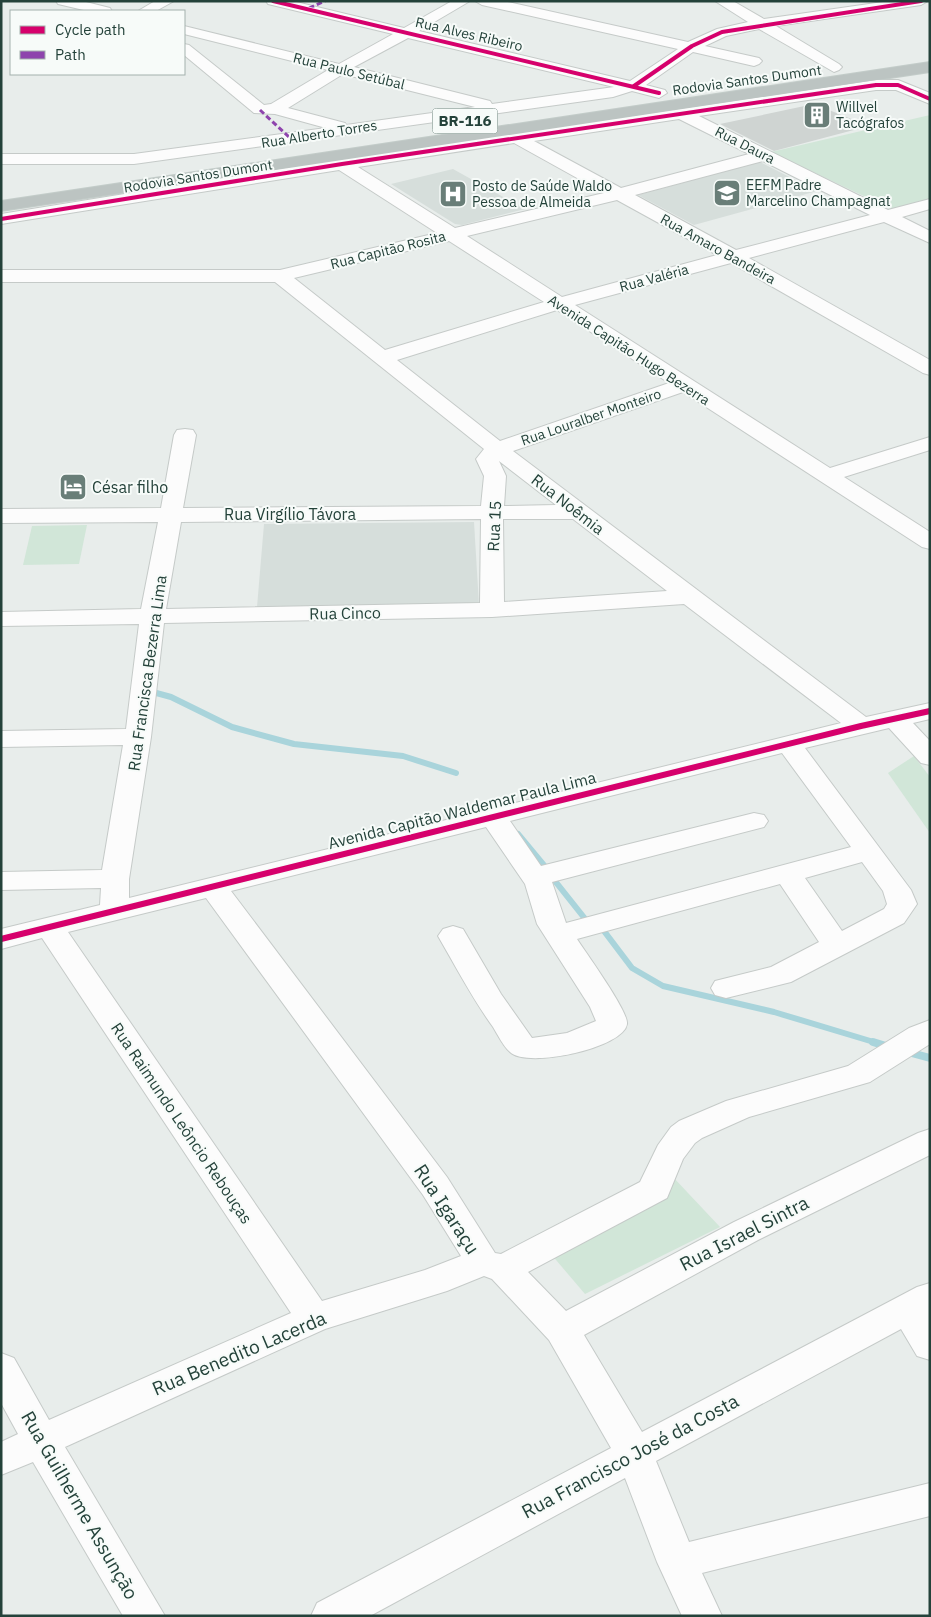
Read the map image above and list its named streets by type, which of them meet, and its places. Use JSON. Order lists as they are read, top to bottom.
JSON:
{
  "streets": {
    "highway": ["Rodovia Santos Dumont", "BR-116"],
    "street": [
      "Rua Alves Ribeiro",
      "Rua Paulo Setúbal",
      "Rua Alberto Torres",
      "Rua Daura",
      "Rua Amaro Bandeira",
      "Rua Capitão Rosita",
      "Rua Valéria",
      "Avenida Capitão Hugo Bezerra",
      "Rua Louralber Monteiro",
      "Rua Noêmia",
      "Rua Virgílio Távora",
      "Rua 15",
      "Rua Cinco",
      "Rua Francisca Bezerra Lima",
      "Avenida Capitão Waldemar Paula Lima",
      "Rua Raimundo Leôncio Rebouças",
      "Rua Igaraçu",
      "Rua Israel Sintra",
      "Rua Benedito Lacerda",
      "Rua Francisco José da Costa",
      "Rua Guilherme Assunção"
    ]
  },
  "crossings": [
    ["Rua Alves Ribeiro", "Rodovia Santos Dumont"],
    ["Rua Alves Ribeiro", "Rua Alberto Torres"],
    ["Rua Alves Ribeiro", "Rua Daura"],
    ["Rua Paulo Setúbal", "Rodovia Santos Dumont"],
    ["Rua Paulo Setúbal", "Rua Alberto Torres"],
    ["Rodovia Santos Dumont", "Rua Alberto Torres"],
    ["Rodovia Santos Dumont", "Rua Daura"],
    ["Rodovia Santos Dumont", "Rua Amaro Bandeira"],
    ["Rodovia Santos Dumont", "Avenida Capitão Hugo Bezerra"],
    ["Rua Daura", "Rua Capitão Rosita"],
    ["Rua Daura", "Rua Valéria"],
    ["Rua Amaro Bandeira", "Rua Capitão Rosita"],
    ["Rua Amaro Bandeira", "Rua Valéria"],
    ["Rua Capitão Rosita", "Avenida Capitão Hugo Bezerra"],
    ["Rua Capitão Rosita", "Rua Noêmia"],
    ["Rua Valéria", "Avenida Capitão Hugo Bezerra"],
    ["Rua Valéria", "Rua Noêmia"],
    ["Avenida Capitão Hugo Bezerra", "Rua Louralber Monteiro"],
    ["Rua Louralber Monteiro", "Rua Noêmia"],
    ["Rua Louralber Monteiro", "Rua 15"],
    ["Rua Noêmia", "Rua Virgílio Távora"],
    ["Rua Noêmia", "Rua 15"],
    ["Rua Noêmia", "Rua Cinco"],
    ["Rua Noêmia", "Avenida Capitão Waldemar Paula Lima"],
    ["Rua Virgílio Távora", "Rua 15"],
    ["Rua Virgílio Távora", "Rua Francisca Bezerra Lima"],
    ["Rua 15", "Rua Cinco"],
    ["Rua Cinco", "Rua Francisca Bezerra Lima"],
    ["Rua Francisca Bezerra Lima", "Avenida Capitão Waldemar Paula Lima"],
    ["Avenida Capitão Waldemar Paula Lima", "Rua Raimundo Leôncio Rebouças"],
    ["Avenida Capitão Waldemar Paula Lima", "Rua Igaraçu"],
    ["Rua Raimundo Leôncio Rebouças", "Rua Benedito Lacerda"],
    ["Rua Igaraçu", "Rua Israel Sintra"],
    ["Rua Igaraçu", "Rua Benedito Lacerda"],
    ["Rua Igaraçu", "Rua Francisco José da Costa"],
    ["Rua Benedito Lacerda", "Rua Guilherme Assunção"]
  ],
  "places": {
    "building": ["Willvel Tacógrafos"],
    "school or university": ["EEFM Padre Marcelino Champagnat"],
    "hospital": ["Posto de Saúde Waldo Pessoa de Almeida"],
    "hotel": ["César filho"]
  },
  "legend": ["Cycle path", "Path"]
}
